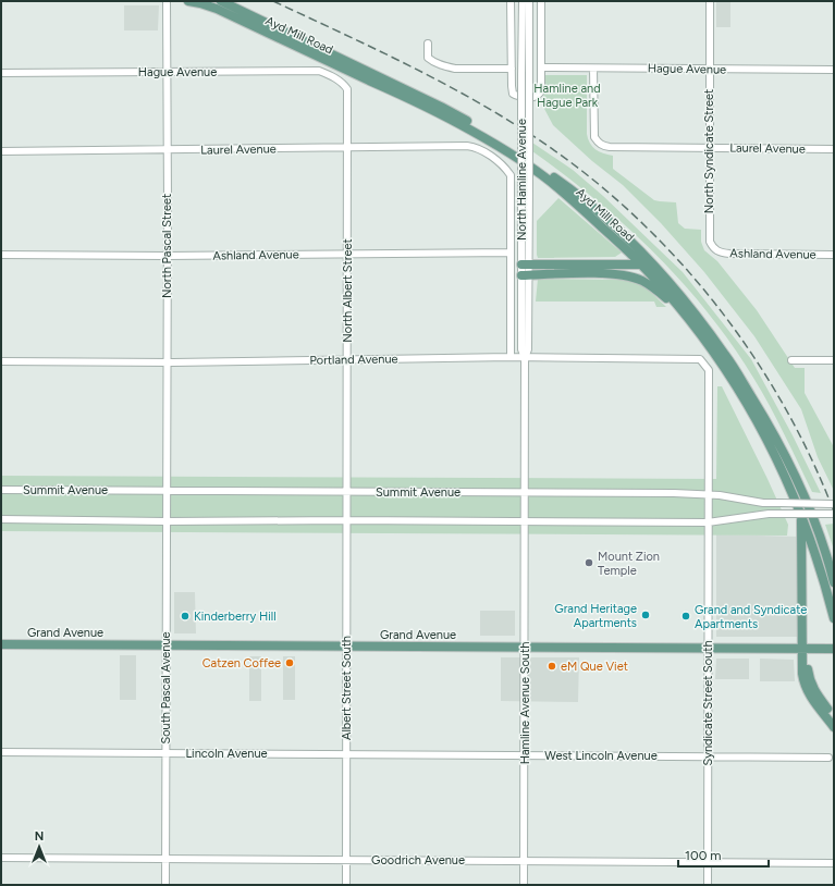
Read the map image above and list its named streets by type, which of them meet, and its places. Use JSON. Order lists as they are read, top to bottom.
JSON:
{
  "streets": {
    "main road": ["Ayd Mill Road", "Grand Avenue"],
    "street": [
      "Hague Avenue",
      "Laurel Avenue",
      "North Syndicate Street",
      "North Hamline Avenue",
      "North Pascal Street",
      "Ashland Avenue",
      "North Albert Street",
      "Portland Avenue",
      "Summit Avenue",
      "South Pascal Avenue",
      "Albert Street South",
      "Hamline Avenue South",
      "Syndicate Street South",
      "Lincoln Avenue",
      "West Lincoln Avenue",
      "Goodrich Avenue"
    ]
  },
  "crossings": [
    ["Hague Avenue", "Laurel Avenue"],
    ["Hague Avenue", "North Syndicate Street"],
    ["Hague Avenue", "North Pascal Street"],
    ["Hague Avenue", "North Albert Street"],
    ["Laurel Avenue", "North Syndicate Street"],
    ["Laurel Avenue", "North Hamline Avenue"],
    ["Laurel Avenue", "North Pascal Street"],
    ["Laurel Avenue", "North Albert Street"],
    ["North Syndicate Street", "Ashland Avenue"],
    ["North Hamline Avenue", "Ashland Avenue"],
    ["North Hamline Avenue", "Portland Avenue"],
    ["North Hamline Avenue", "Summit Avenue"],
    ["North Hamline Avenue", "Hamline Avenue South"],
    ["North Pascal Street", "Ashland Avenue"],
    ["North Pascal Street", "Portland Avenue"],
    ["North Pascal Street", "Summit Avenue"],
    ["North Pascal Street", "South Pascal Avenue"],
    ["Ashland Avenue", "North Albert Street"],
    ["North Albert Street", "Portland Avenue"],
    ["North Albert Street", "Summit Avenue"],
    ["North Albert Street", "Albert Street South"],
    ["Portland Avenue", "Summit Avenue"],
    ["Portland Avenue", "Syndicate Street South"],
    ["Summit Avenue", "South Pascal Avenue"],
    ["Summit Avenue", "Albert Street South"],
    ["Summit Avenue", "Syndicate Street South"],
    ["Grand Avenue", "South Pascal Avenue"],
    ["Grand Avenue", "Albert Street South"],
    ["Grand Avenue", "Hamline Avenue South"],
    ["Grand Avenue", "Syndicate Street South"],
    ["South Pascal Avenue", "Lincoln Avenue"],
    ["South Pascal Avenue", "Goodrich Avenue"],
    ["Albert Street South", "Lincoln Avenue"],
    ["Albert Street South", "West Lincoln Avenue"],
    ["Albert Street South", "Goodrich Avenue"],
    ["Hamline Avenue South", "West Lincoln Avenue"],
    ["Hamline Avenue South", "Goodrich Avenue"],
    ["Syndicate Street South", "West Lincoln Avenue"],
    ["Syndicate Street South", "Goodrich Avenue"],
    ["Lincoln Avenue", "West Lincoln Avenue"]
  ],
  "parks": ["Hamline and Hague Park"],
  "places": [
    "Mount Zion Temple",
    "Grand Heritage Apartments",
    "Kinderberry Hill",
    "Grand and Syndicate Apartments",
    "Catzen Coffee",
    "eM Que Viet"
  ],
  "scale_bar": "100 m",
  "north": "top"
}
